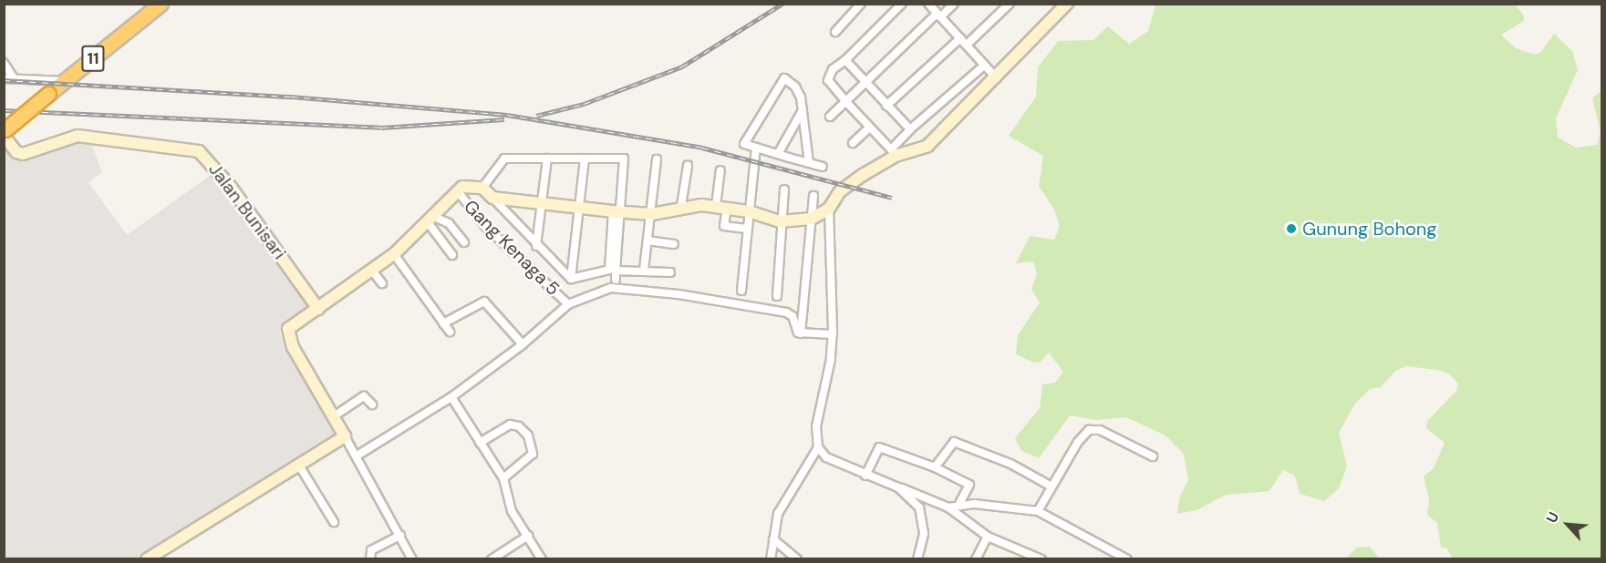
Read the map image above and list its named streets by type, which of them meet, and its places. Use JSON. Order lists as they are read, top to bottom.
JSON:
{
  "streets": {
    "highway": ["11"],
    "main road": ["Jalan Bunisari"],
    "street": ["Gang Kenaga 5"]
  },
  "crossings": [
    ["11", "Jalan Bunisari"]
  ],
  "places": ["Gunung Bohong"],
  "north": "top left"
}
